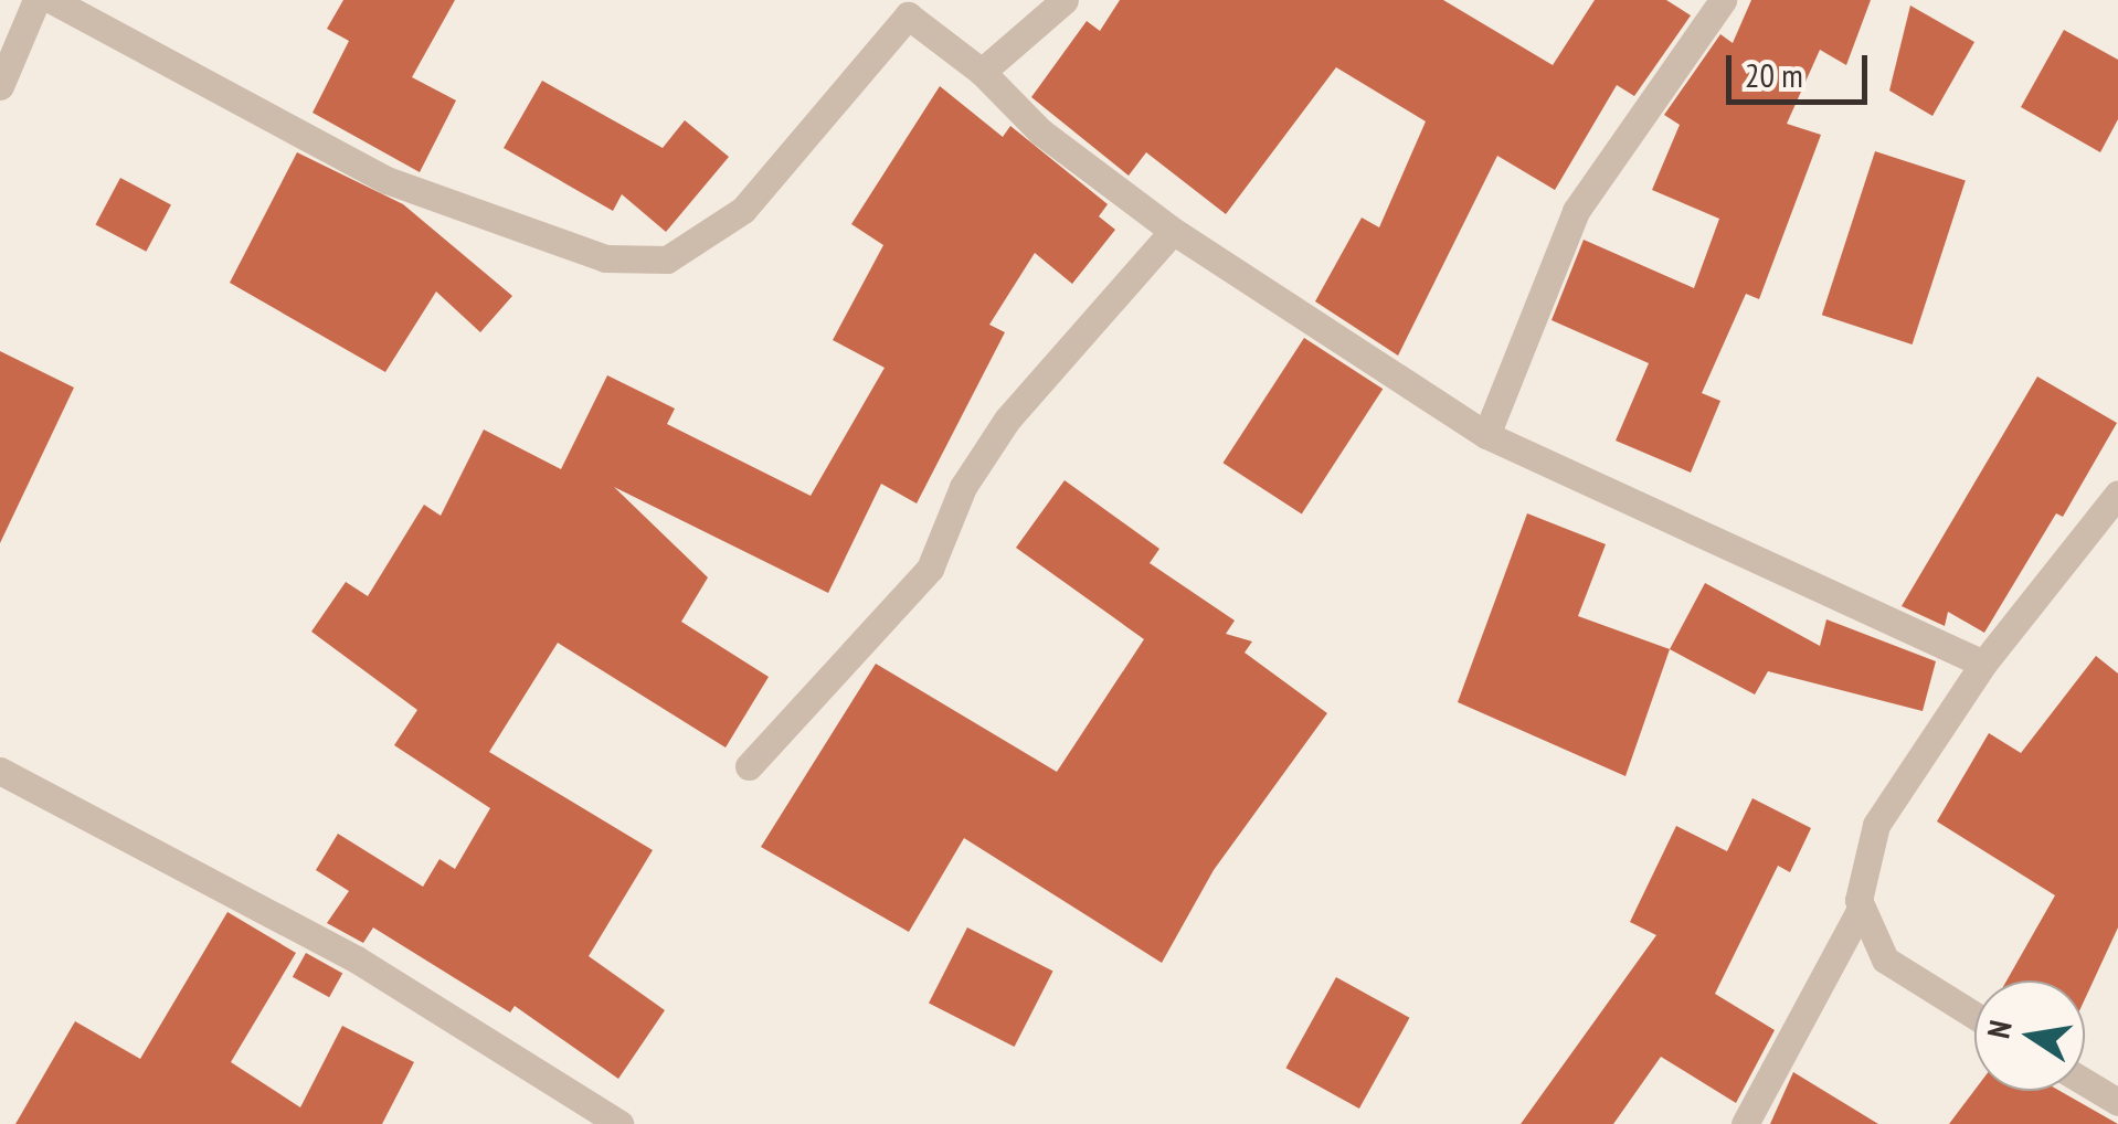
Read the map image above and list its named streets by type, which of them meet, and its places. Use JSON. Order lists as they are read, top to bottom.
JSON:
{
  "scale_bar": "20 m",
  "north": "left"
}
